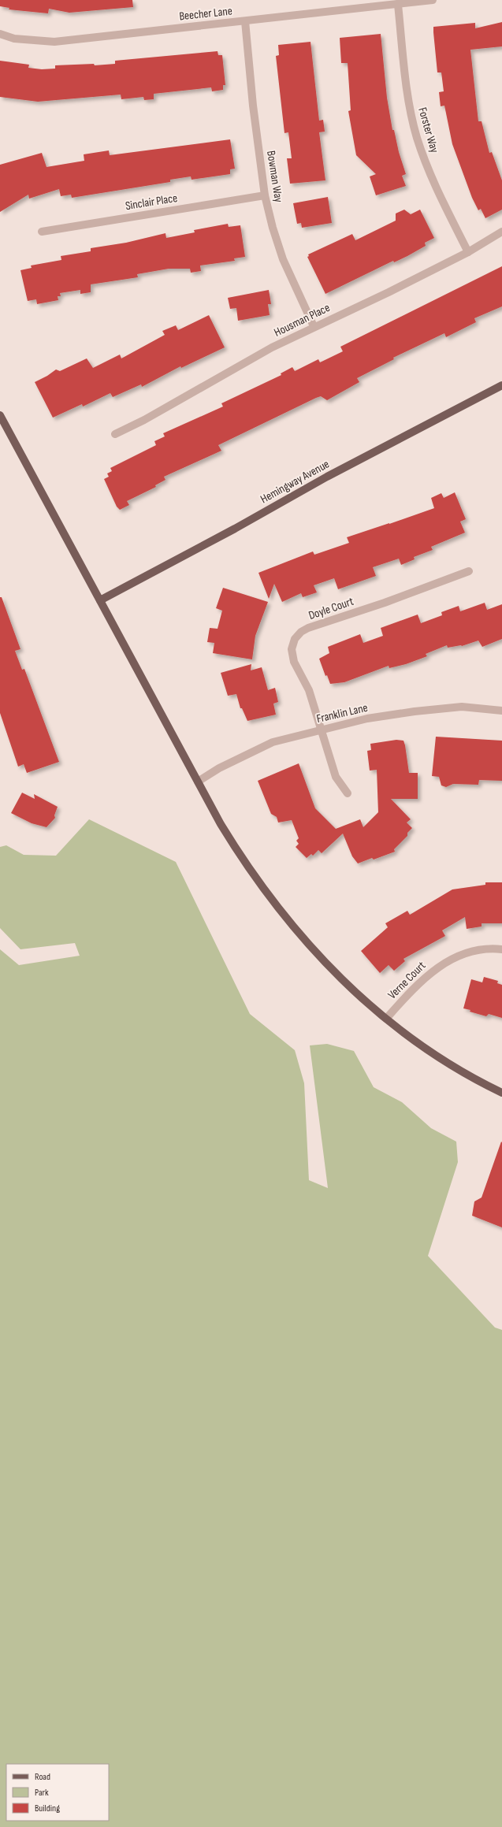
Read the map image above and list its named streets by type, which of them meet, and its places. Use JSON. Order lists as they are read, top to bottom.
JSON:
{
  "streets": {
    "main road": ["Hemingway Avenue"],
    "street": [
      "Beecher Lane",
      "Forster Way",
      "Bowman Way",
      "Sinclair Place",
      "Housman Place",
      "Doyle Court",
      "Franklin Lane",
      "Verne Court"
    ]
  },
  "crossings": [
    ["Beecher Lane", "Forster Way"],
    ["Beecher Lane", "Bowman Way"],
    ["Forster Way", "Housman Place"],
    ["Bowman Way", "Sinclair Place"],
    ["Bowman Way", "Housman Place"],
    ["Doyle Court", "Franklin Lane"]
  ],
  "legend": ["Road", "Park", "Building"]
}
